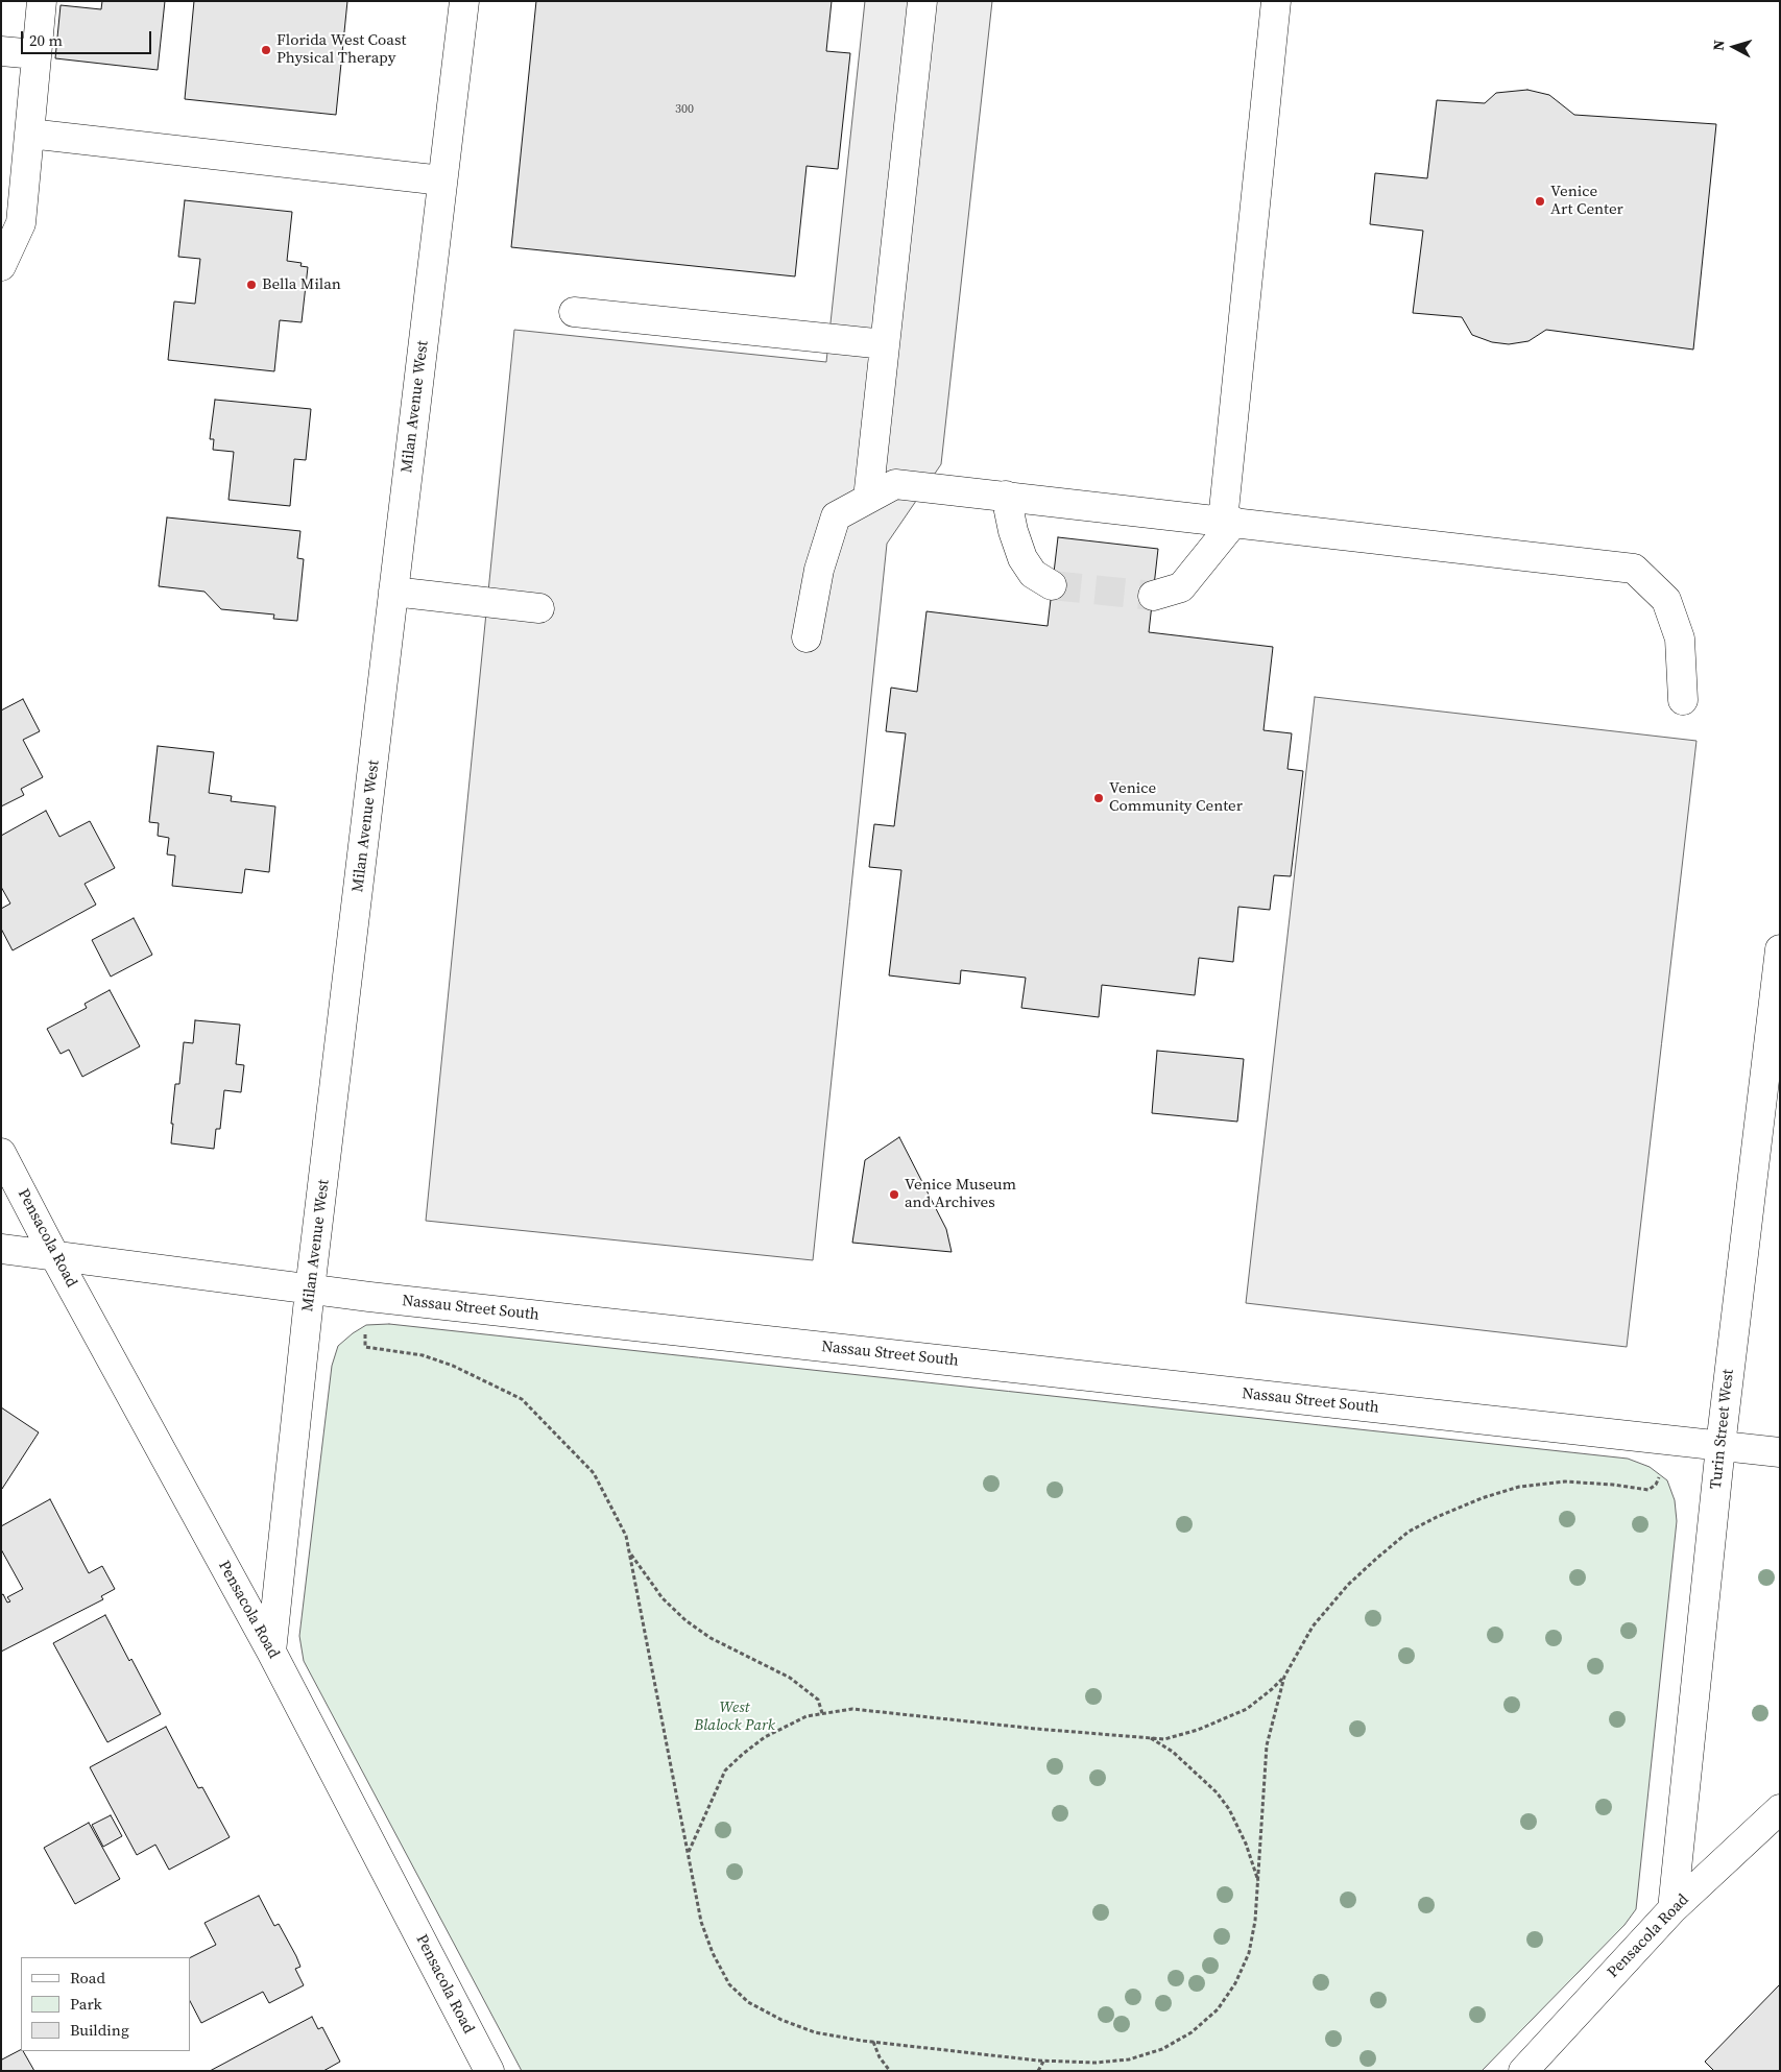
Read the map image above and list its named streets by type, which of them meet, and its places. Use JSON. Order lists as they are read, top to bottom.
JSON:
{
  "streets": {
    "street": [
      "Milan Avenue West",
      "Pensacola Road",
      "Nassau Street South",
      "Turin Street West"
    ]
  },
  "crossings": [
    ["Milan Avenue West", "Pensacola Road"],
    ["Milan Avenue West", "Nassau Street South"],
    ["Pensacola Road", "Nassau Street South"],
    ["Pensacola Road", "Turin Street West"],
    ["Nassau Street South", "Turin Street West"]
  ],
  "parks": ["West Blalock Park"],
  "places": [
    "Florida West Coast Physical Therapy",
    "Venice Art Center",
    "Bella Milan",
    "Venice Community Center",
    "Venice Museum and Archives"
  ],
  "house_numbers": ["300"],
  "legend": ["Road", "Park", "Building"],
  "scale_bar": "20 m",
  "north": "left"
}
